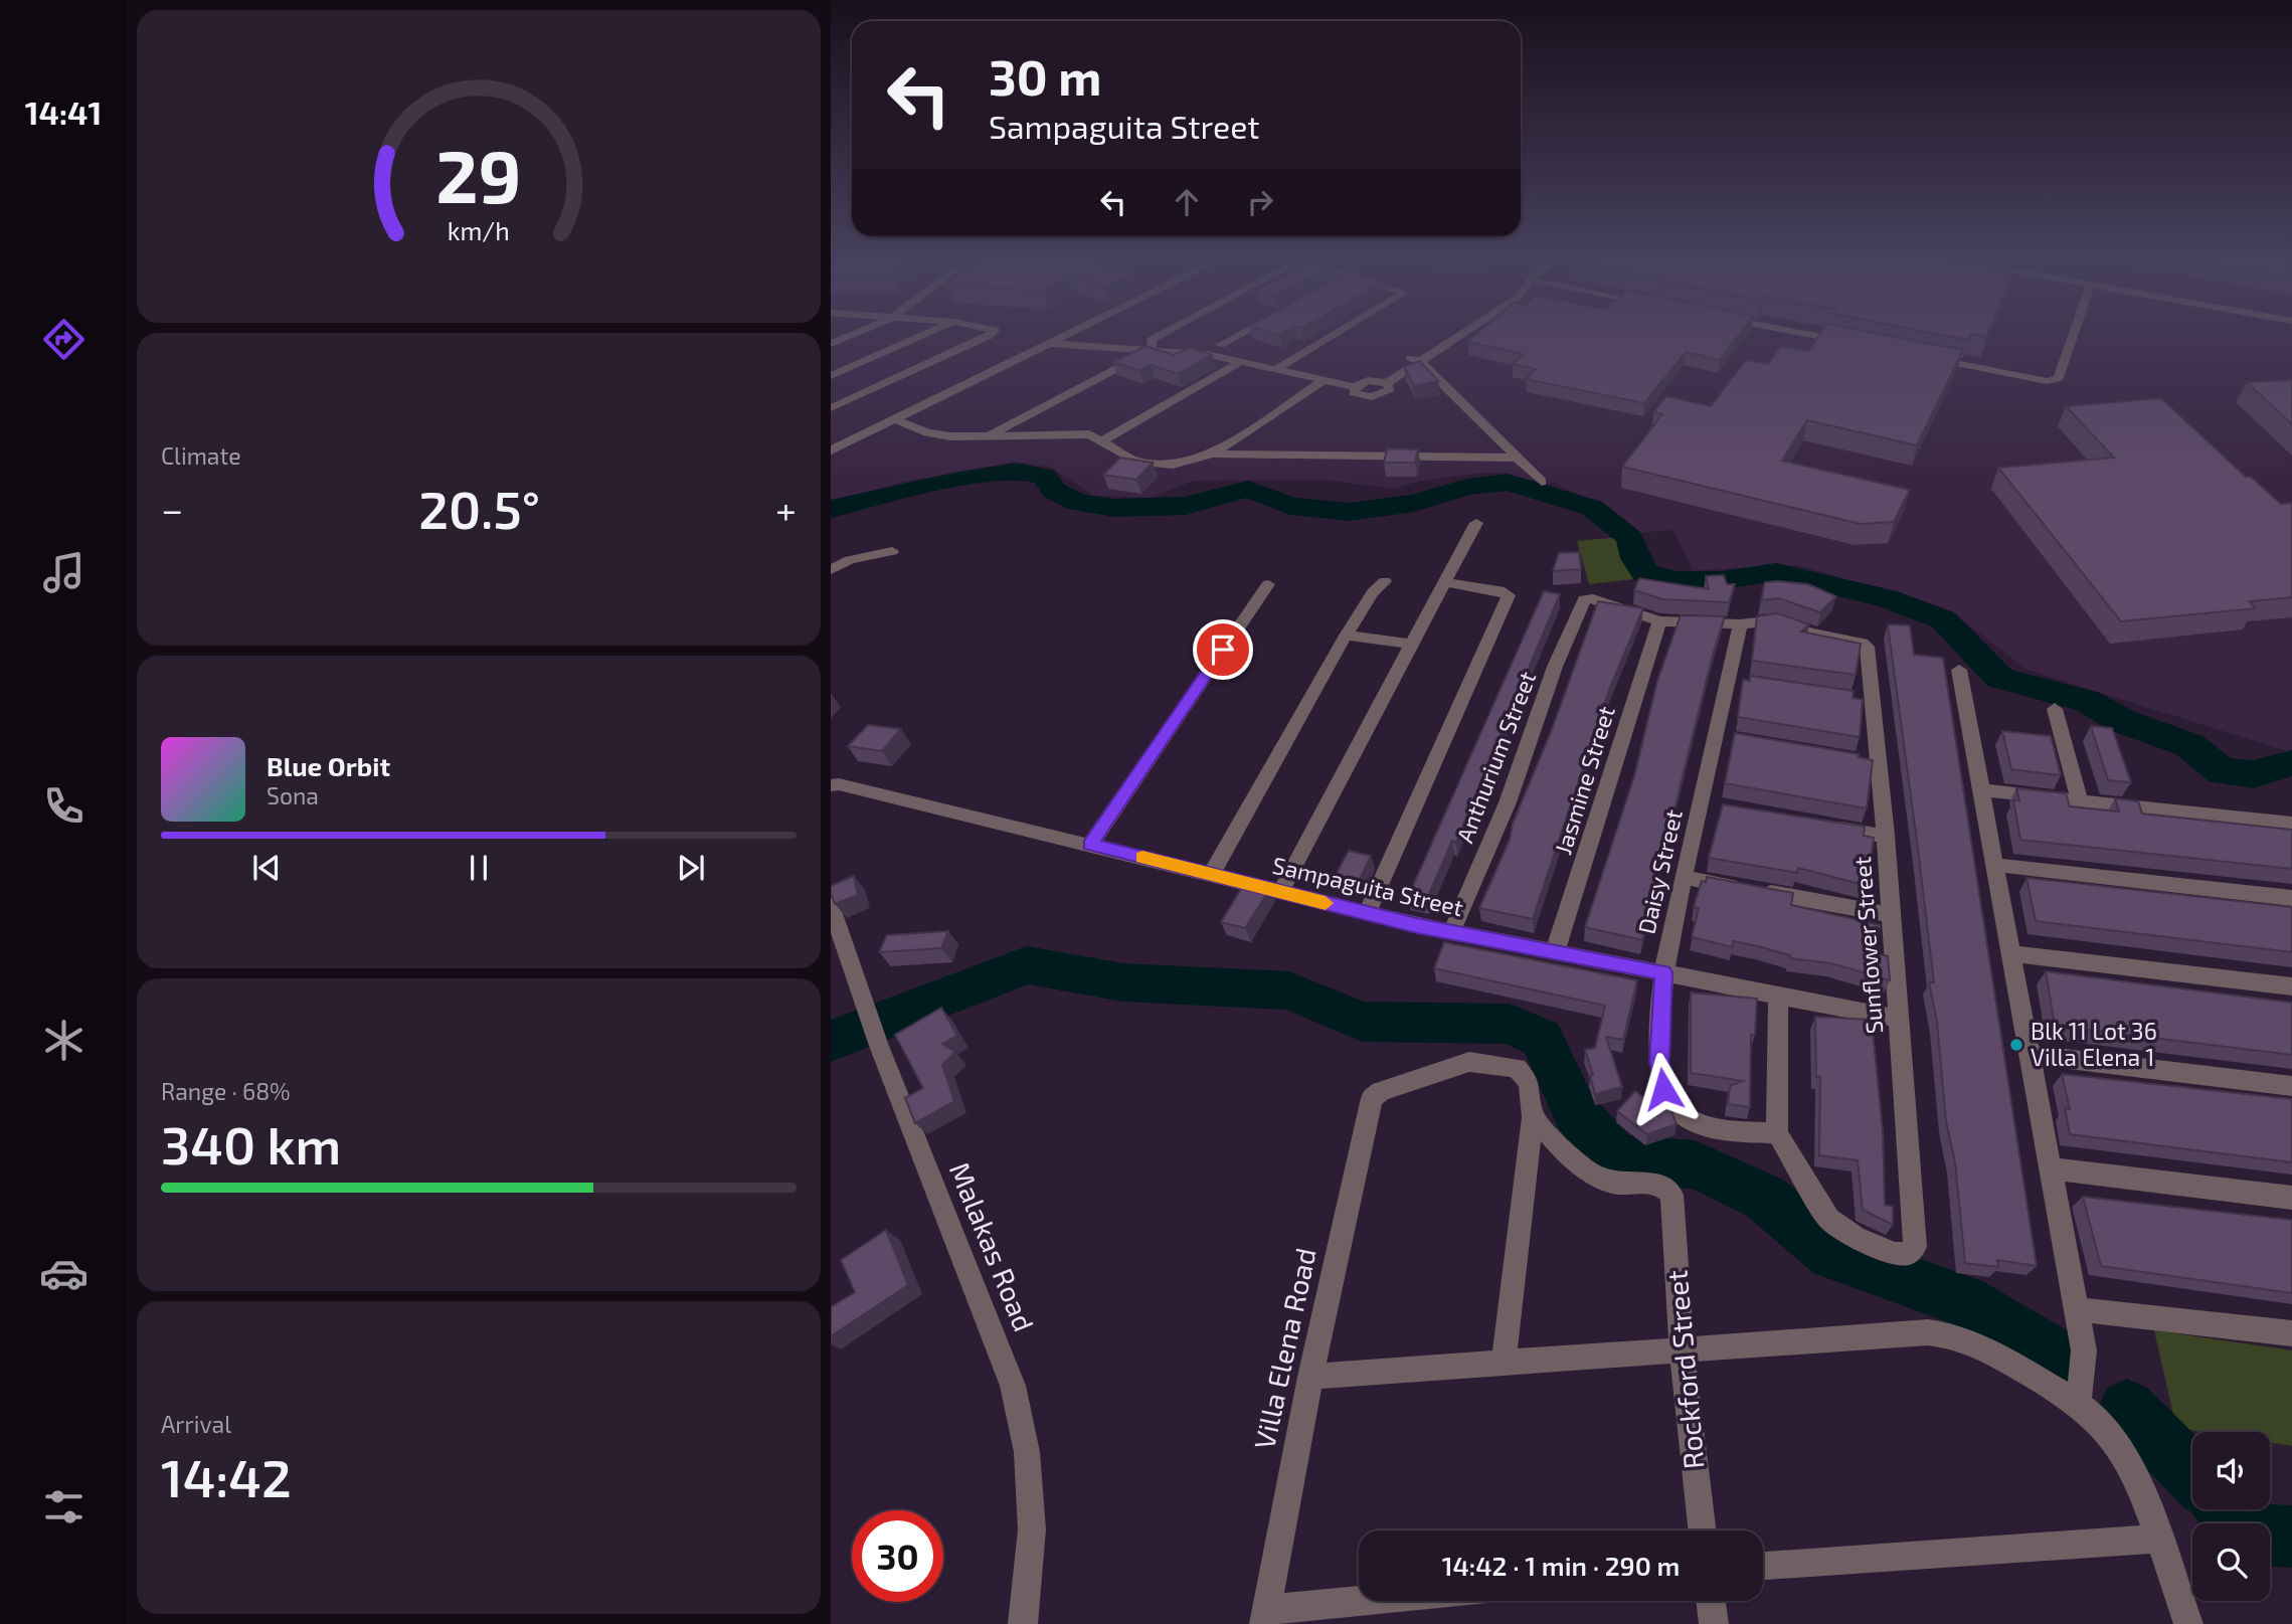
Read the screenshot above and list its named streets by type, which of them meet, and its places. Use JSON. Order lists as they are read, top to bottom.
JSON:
{
  "streets": {
    "street": [
      "Anthurium Street",
      "Jasmine Street",
      "Daisy Street",
      "Sampaguita Street",
      "Sunflower Street",
      "Malakas Road",
      "Villa Elena Road",
      "Rockford Street"
    ]
  },
  "crossings": [
    ["Anthurium Street", "Jasmine Street"],
    ["Anthurium Street", "Sampaguita Street"],
    ["Jasmine Street", "Sampaguita Street"],
    ["Daisy Street", "Sampaguita Street"],
    ["Daisy Street", "Sunflower Street"],
    ["Sampaguita Street", "Sunflower Street"],
    ["Villa Elena Road", "Rockford Street"]
  ],
  "places": ["Blk 11 Lot 36 Villa Elena 1"],
  "page": {
    "tabs": "14:41",
    "turn": ["30 m", "Sampaguita Street"],
    "tile": [
      "Climate",
      ["Range · 68%", "340 km"],
      ["Arrival", "14:42"]
    ],
    "heat": ["−", "20.5°", "+"],
    "song": ["Blue Orbit", "Sona"],
    "limit": "30",
    "trip": "14:42 · 1 min · 290 m",
    "gauge": ["29", "km/h"]
  }
}
